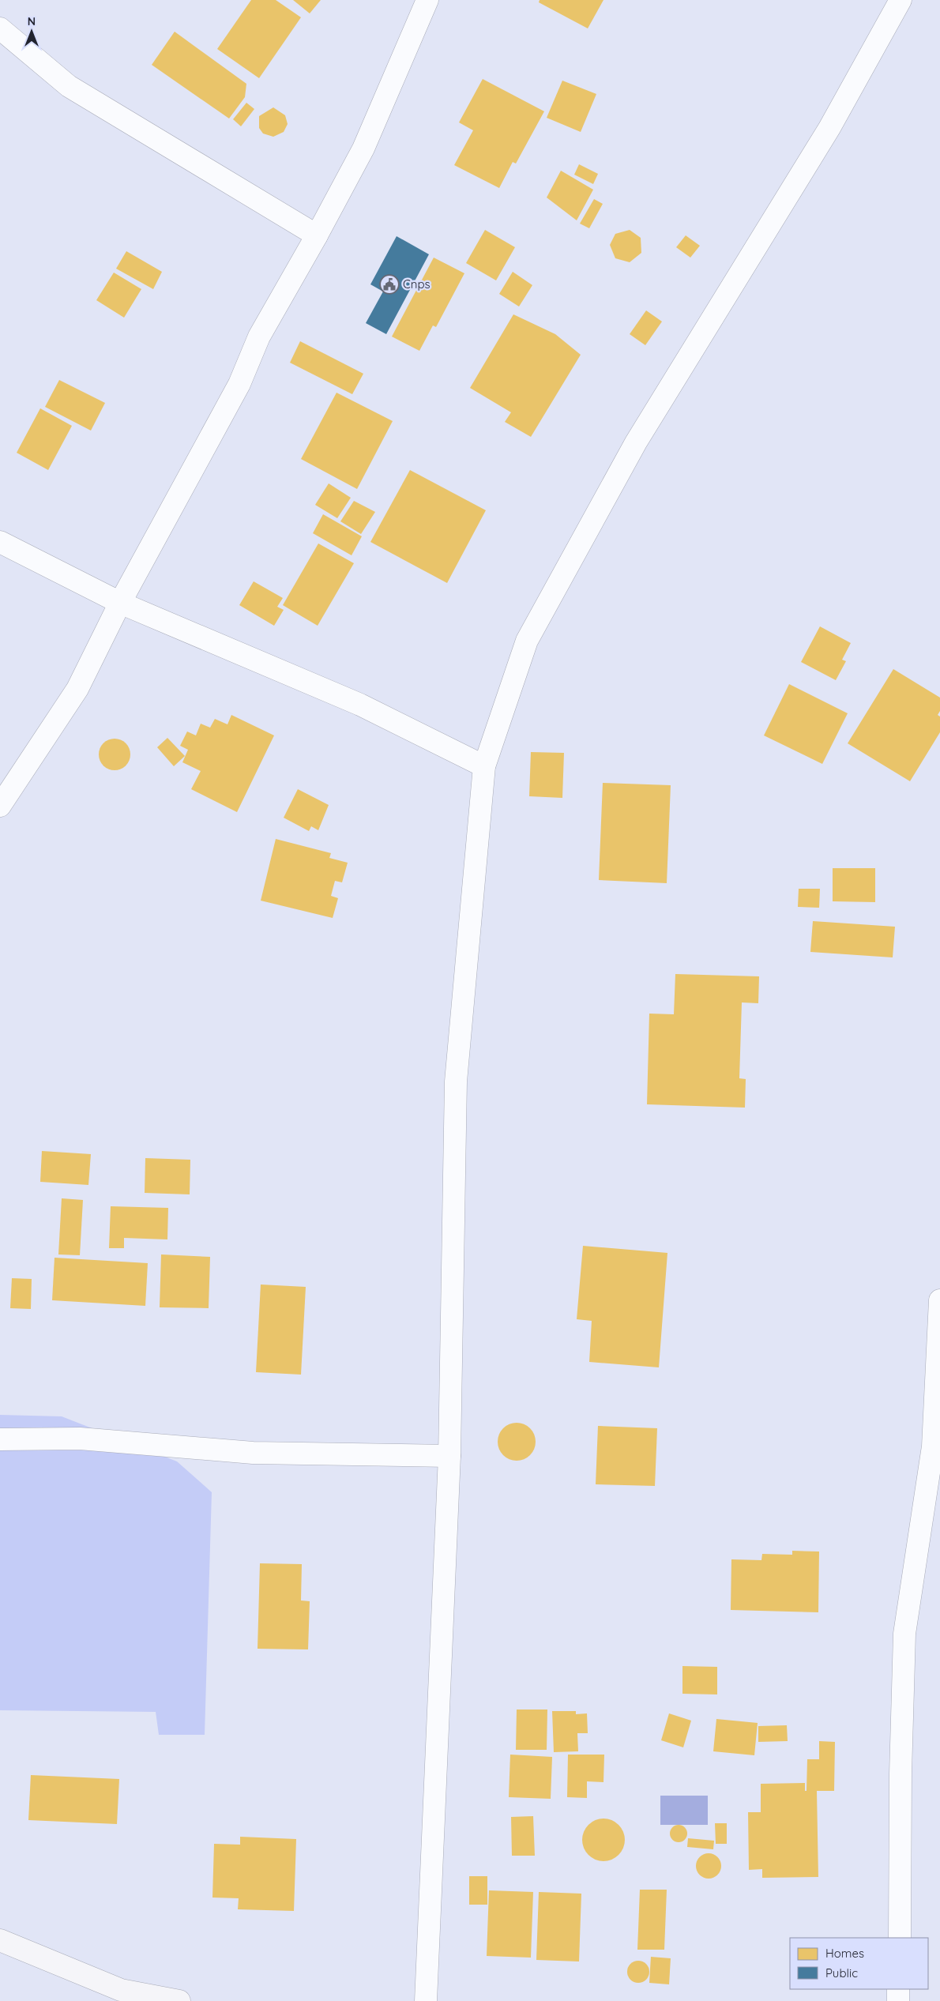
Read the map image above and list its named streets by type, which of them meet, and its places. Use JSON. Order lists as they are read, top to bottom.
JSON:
{
  "places": {
    "public building": ["Cnps"]
  },
  "legend": ["Homes", "Public"],
  "north": "top"
}
